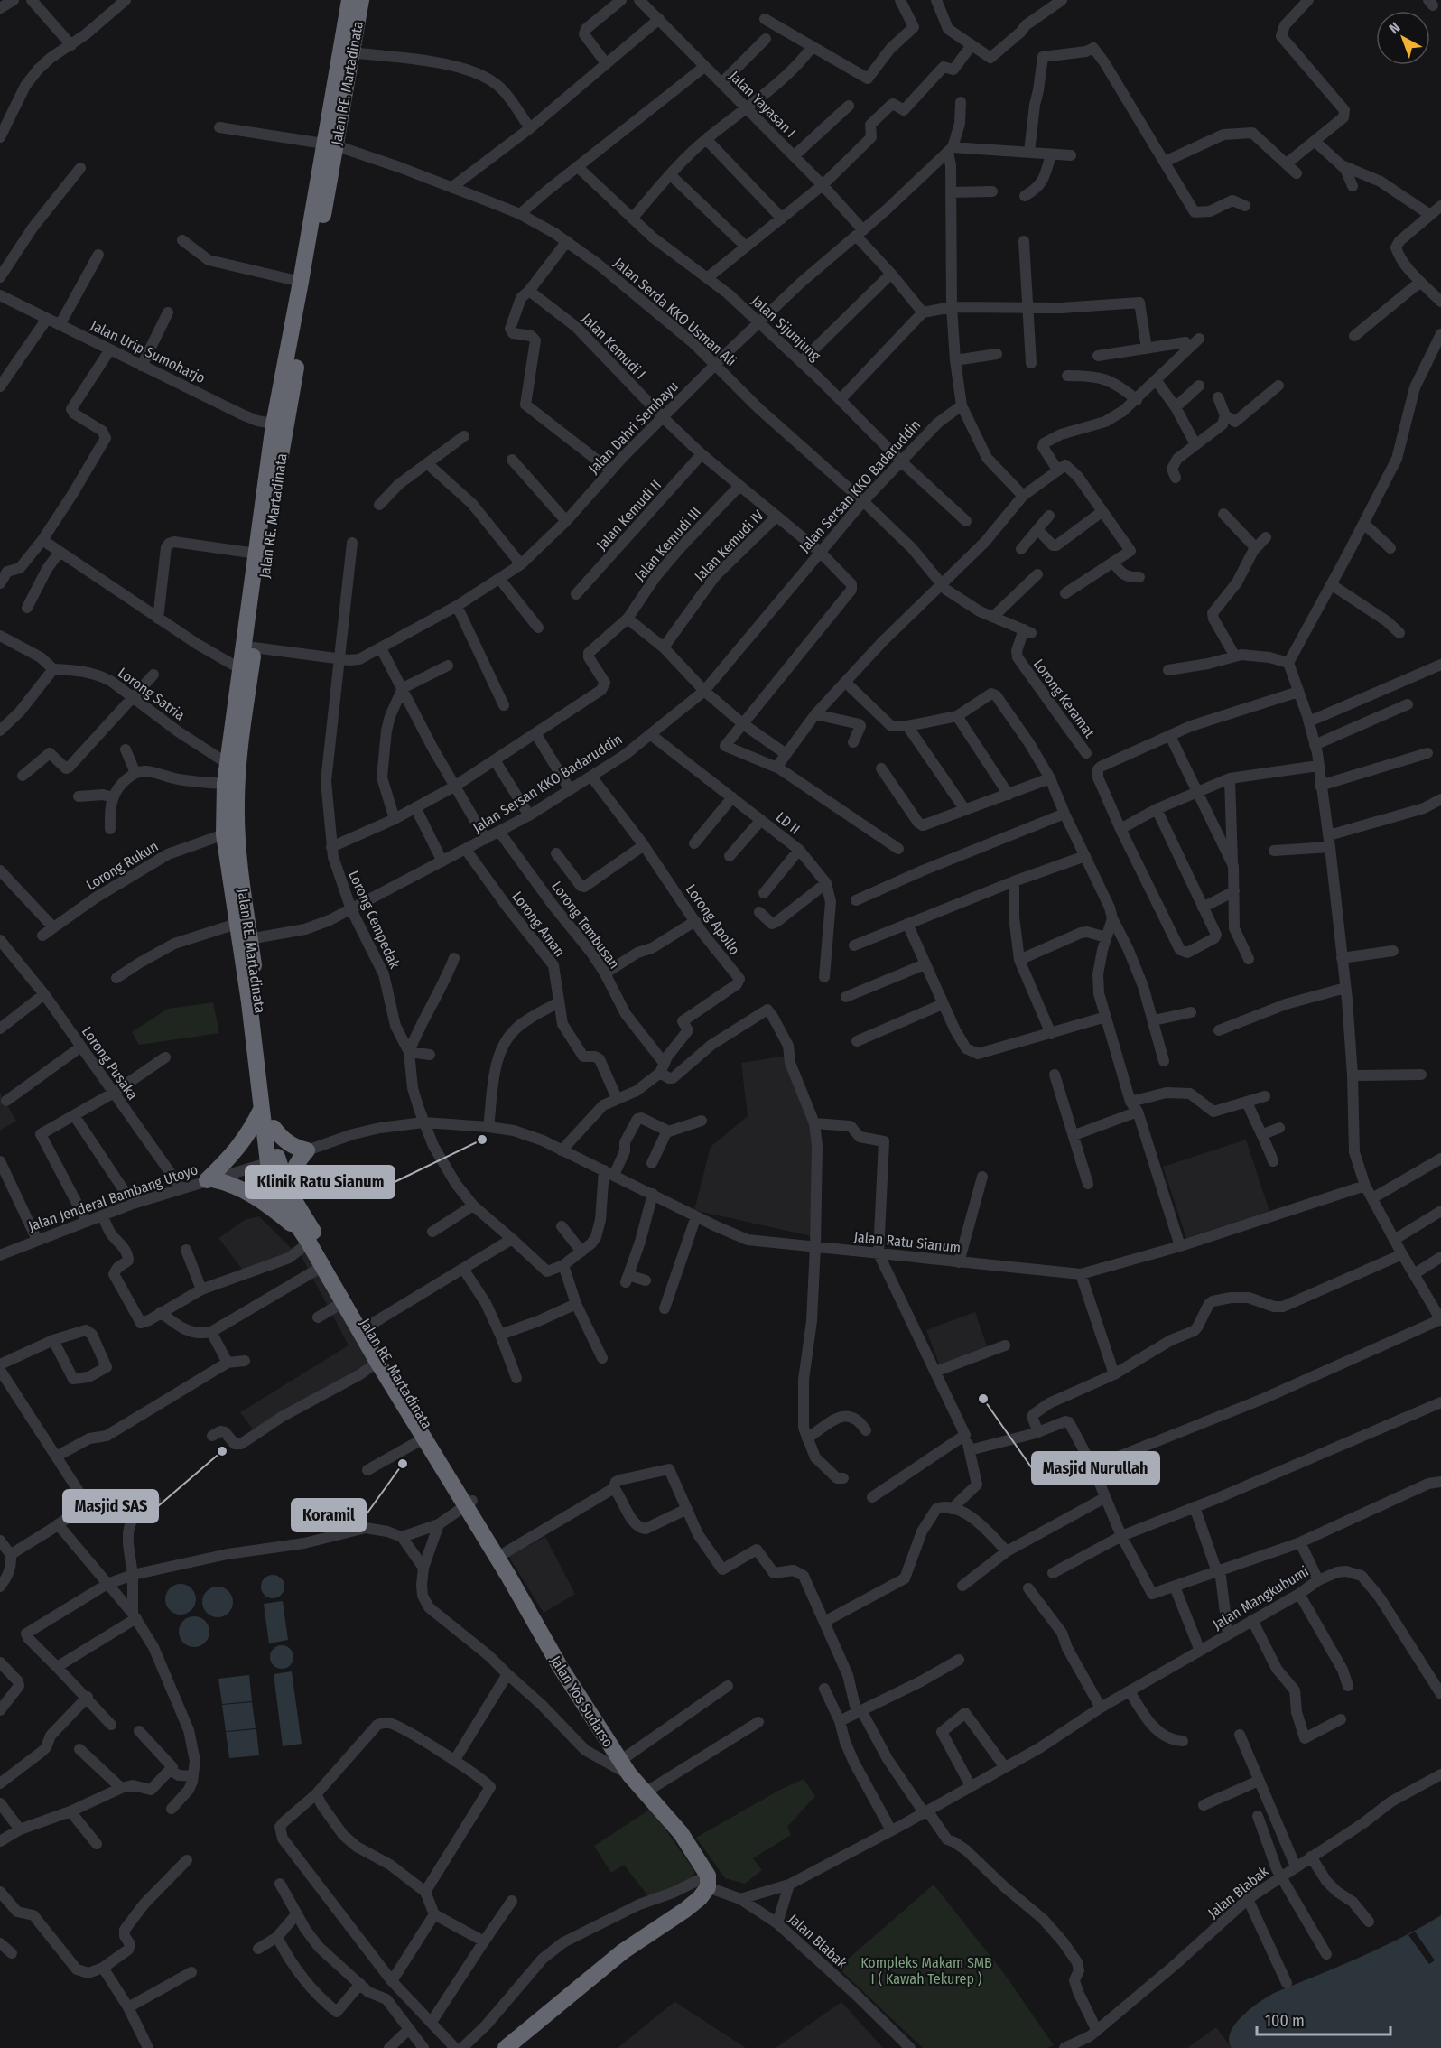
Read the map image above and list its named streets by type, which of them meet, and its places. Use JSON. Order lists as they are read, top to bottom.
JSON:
{
  "streets": {
    "highway": ["Jalan RE. Martadinata", "Jalan Yos Sudarso"],
    "street": [
      "Jalan Yayasan I",
      "Jalan Serda KKO Usman Ali",
      "Jalan Sijunjung",
      "Jalan Kemudi I",
      "Jalan Urip Sumoharjo",
      "Jalan Dahri Sembayu",
      "Jalan Sersan KKO Badaruddin",
      "Jalan Kemudi II",
      "Jalan Kemudi III",
      "Jalan Kemudi IV",
      "Lorong Satria",
      "Lorong Keramat",
      "LD II",
      "Lorong Rukun",
      "Lorong Cempedak",
      "Lorong Apollo",
      "Lorong Aman",
      "Lorong Tembusan",
      "Lorong Pusaka",
      "Jalan Jenderal Bambang Utoyo",
      "Jalan Ratu Sianum",
      "Jalan Mangkubumi",
      "Jalan Blabak"
    ]
  },
  "crossings": [
    ["Jalan RE. Martadinata", "Jalan Serda KKO Usman Ali"],
    ["Jalan RE. Martadinata", "Jalan Urip Sumoharjo"],
    ["Jalan RE. Martadinata", "Jalan Dahri Sembayu"],
    ["Jalan RE. Martadinata", "Jalan Sersan KKO Badaruddin"],
    ["Jalan RE. Martadinata", "Jalan Jenderal Bambang Utoyo"],
    ["Jalan RE. Martadinata", "Jalan Yos Sudarso"],
    ["Jalan Yayasan I", "Jalan Dahri Sembayu"],
    ["Jalan Serda KKO Usman Ali", "Jalan Dahri Sembayu"],
    ["Jalan Serda KKO Usman Ali", "Jalan Sersan KKO Badaruddin"],
    ["Jalan Serda KKO Usman Ali", "Lorong Keramat"],
    ["Jalan Sijunjung", "Jalan Dahri Sembayu"],
    ["Jalan Sijunjung", "Jalan Sersan KKO Badaruddin"],
    ["Jalan Kemudi I", "Jalan Dahri Sembayu"],
    ["Jalan Kemudi I", "Jalan Sersan KKO Badaruddin"],
    ["Jalan Kemudi I", "Jalan Kemudi II"],
    ["Jalan Kemudi I", "Jalan Kemudi III"],
    ["Jalan Kemudi I", "Jalan Kemudi IV"],
    ["Jalan Dahri Sembayu", "Lorong Cempedak"],
    ["Jalan Sersan KKO Badaruddin", "LD II"],
    ["Jalan Sersan KKO Badaruddin", "Lorong Cempedak"],
    ["Jalan Sersan KKO Badaruddin", "Lorong Apollo"],
    ["Jalan Sersan KKO Badaruddin", "Lorong Aman"],
    ["Jalan Sersan KKO Badaruddin", "Lorong Tembusan"],
    ["Lorong Cempedak", "Jalan Ratu Sianum"],
    ["Lorong Apollo", "Lorong Tembusan"],
    ["Lorong Pusaka", "Jalan Jenderal Bambang Utoyo"],
    ["Jalan Mangkubumi", "Jalan Blabak"],
    ["Jalan Yos Sudarso", "Jalan Blabak"]
  ],
  "parks": ["Kompleks Makam SMB I ( Kawah Tekurep )"],
  "places": [
    "Klinik Ratu Sianum",
    "Masjid Nurullah",
    "Masjid SAS",
    "Koramil"
  ],
  "scale_bar": "100 m",
  "north": "top left"
}
